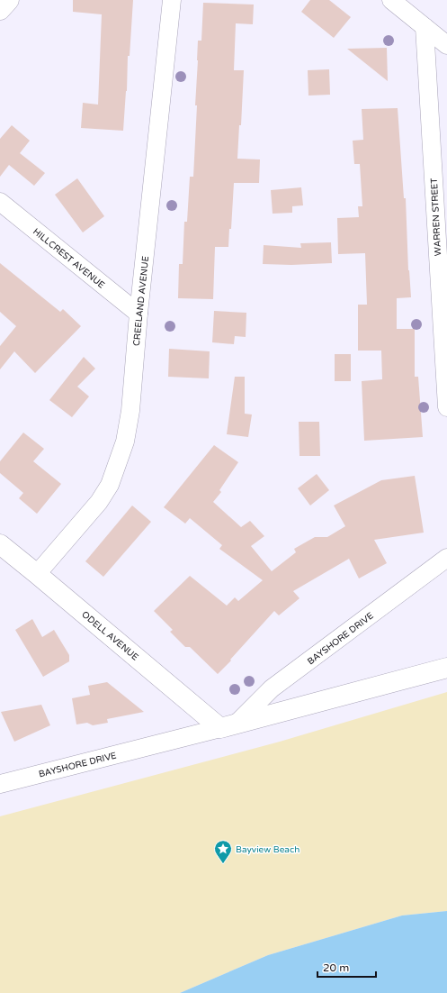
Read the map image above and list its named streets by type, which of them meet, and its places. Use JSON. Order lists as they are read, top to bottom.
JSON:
{
  "streets": {
    "main road": ["ODELL AVENUE", "BAYSHORE DRIVE"],
    "street": ["WARREN STREET", "HILLCREST AVENUE", "CREELAND AVENUE"]
  },
  "crossings": [
    ["HILLCREST AVENUE", "CREELAND AVENUE"],
    ["CREELAND AVENUE", "ODELL AVENUE"],
    ["ODELL AVENUE", "BAYSHORE DRIVE"]
  ],
  "places": {
    "place": ["Bayview Beach"]
  },
  "scale_bar": "20 m"
}
